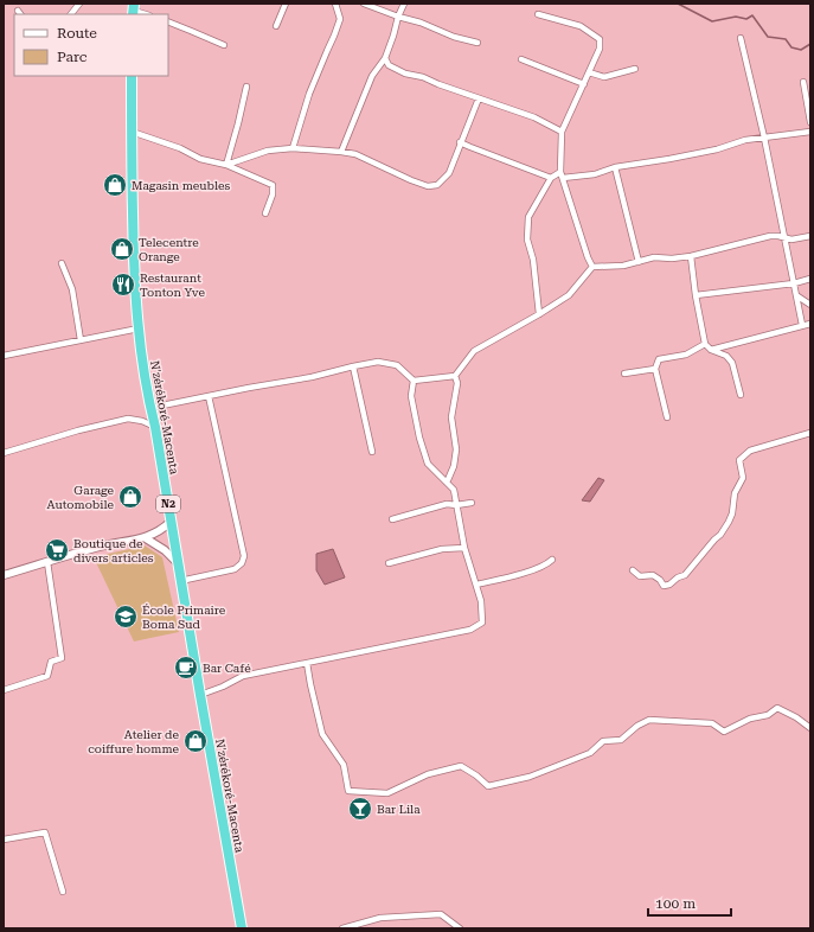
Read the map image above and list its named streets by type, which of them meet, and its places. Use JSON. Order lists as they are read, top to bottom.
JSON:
{
  "streets": {
    "highway": ["N'zérékoré-Macenta", "N2"]
  },
  "places": {
    "shop": [
      "Magasin meubles",
      "Telecentre Orange",
      "Garage Automobile",
      "Atelier de coiffure homme"
    ],
    "restaurant": ["Restaurant Tonton Yve"],
    "supermarket": ["Boutique de divers articles"],
    "school or university": ["École Primaire Boma Sud"],
    "cafe": ["Bar Café"],
    "bar": ["Bar Lila"]
  },
  "legend": ["Route", "Parc"],
  "scale_bar": "100 m"
}
